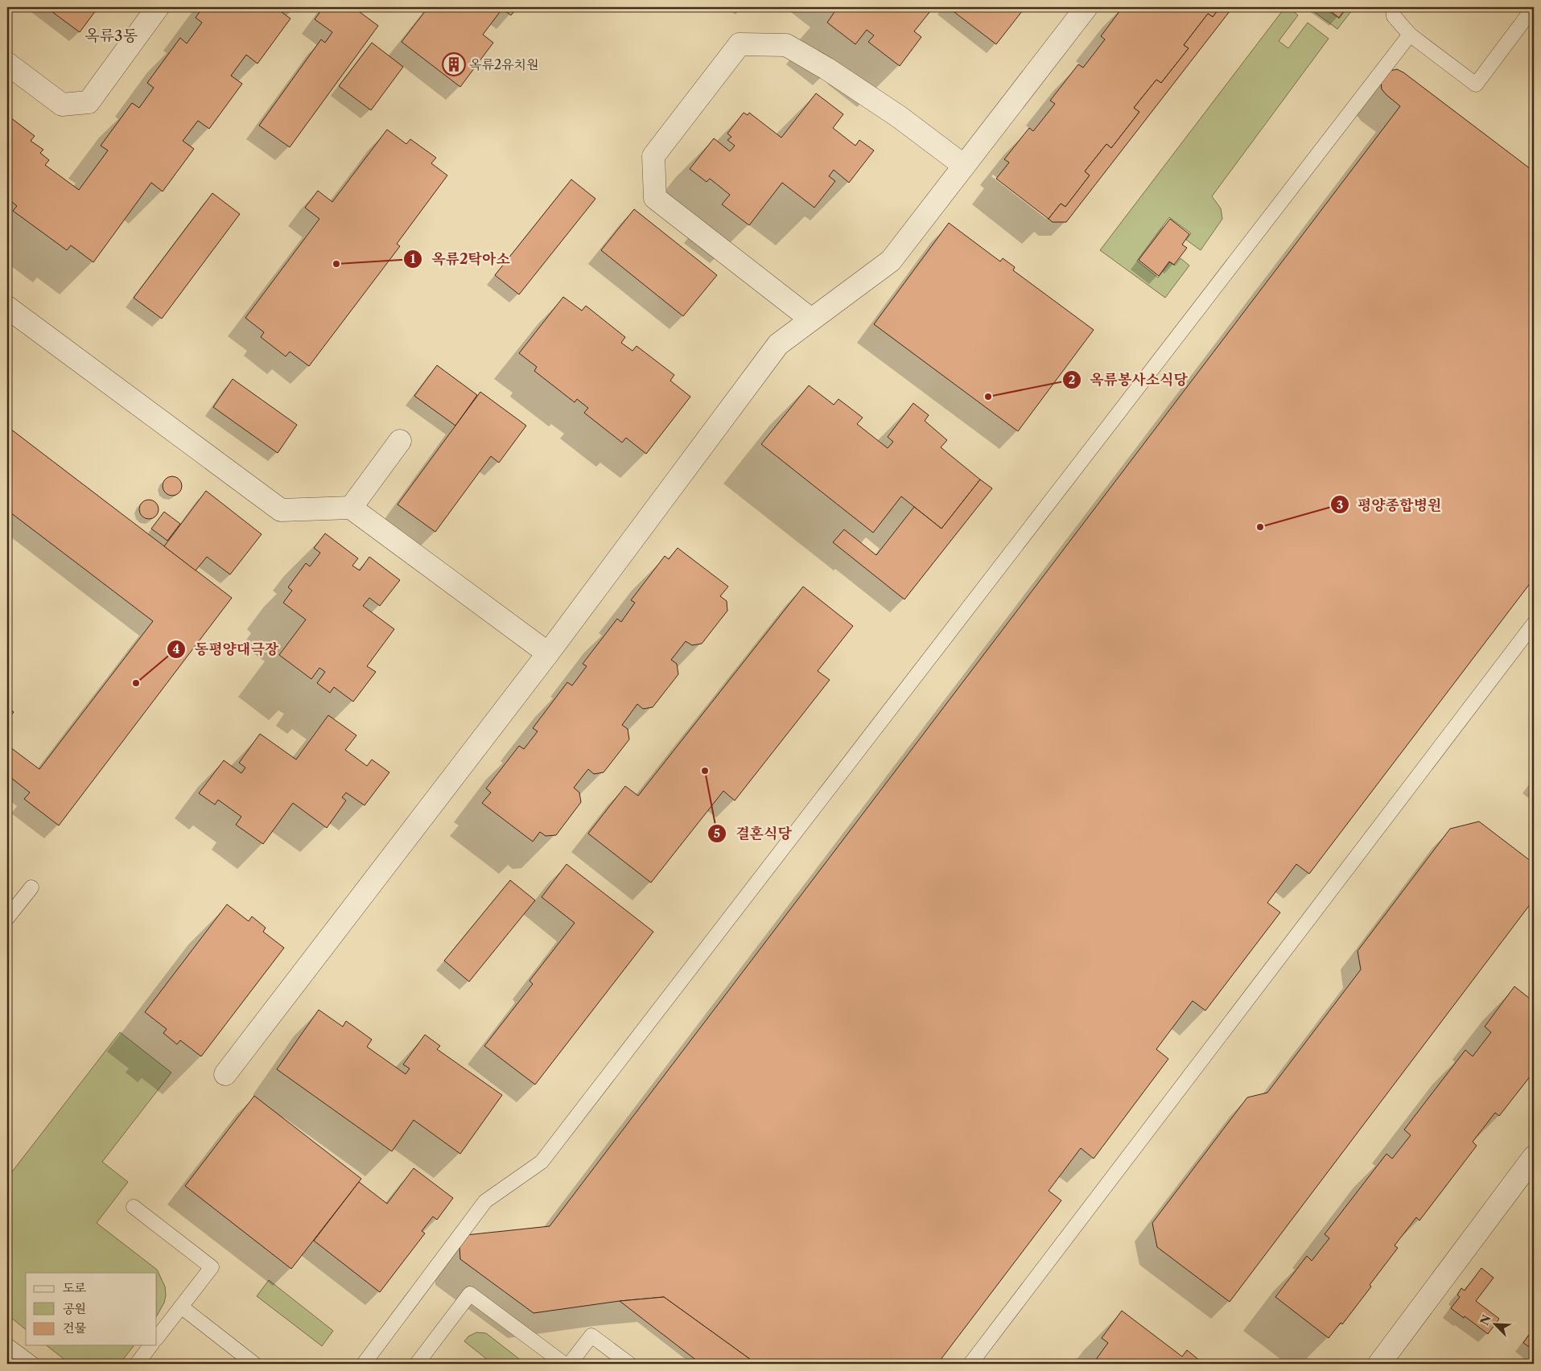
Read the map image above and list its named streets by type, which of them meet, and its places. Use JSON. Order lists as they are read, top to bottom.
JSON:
{
  "districts": ["옥류3동"],
  "places": {
    "building": ["옥류2유치원"],
    "other": [
      "옥류2탁아소",
      "옥류봉사소식당",
      "평양종합병원",
      "동평양대극장",
      "결혼식당"
    ]
  },
  "legend": ["도로", "공원", "건물"],
  "north": "top left"
}
